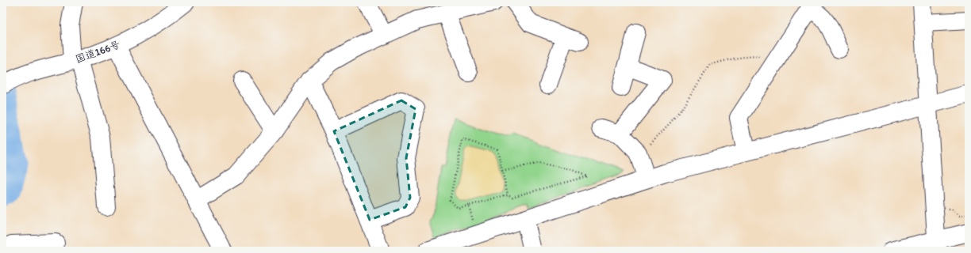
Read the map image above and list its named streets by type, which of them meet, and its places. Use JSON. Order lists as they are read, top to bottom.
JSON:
{
  "streets": {
    "main road": ["国道166号"]
  }
}
